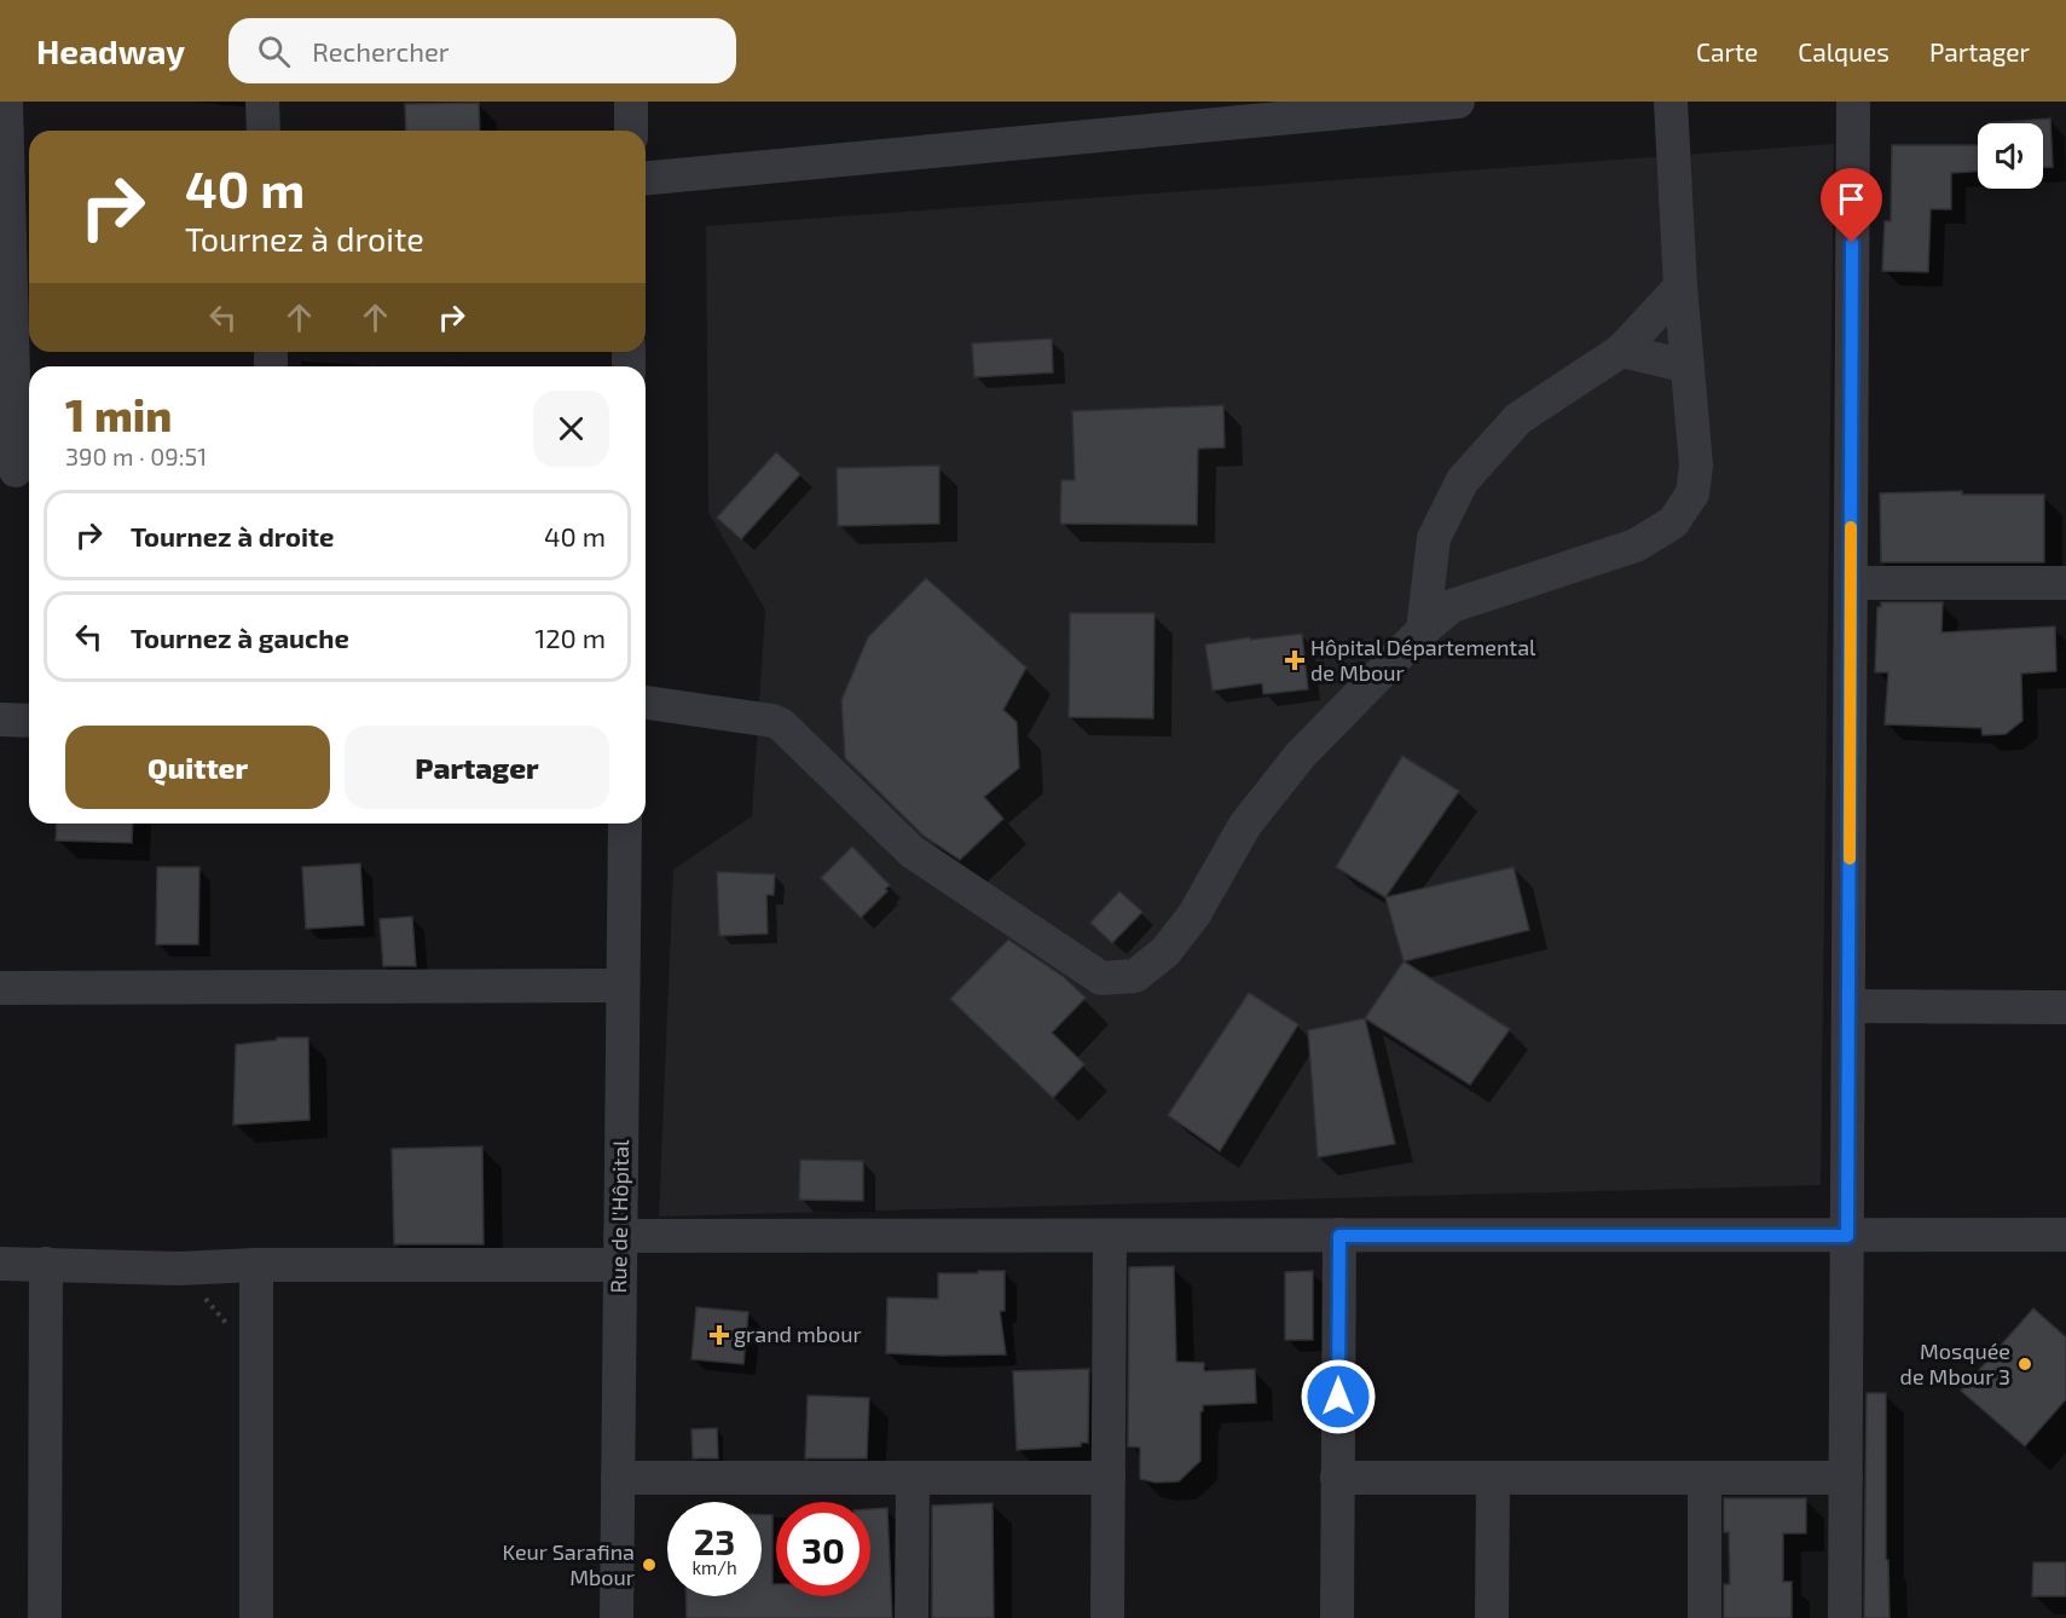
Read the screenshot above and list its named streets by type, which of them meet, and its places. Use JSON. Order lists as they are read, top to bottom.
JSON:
{
  "streets": {
    "street": ["Rue de l'Hôpital"]
  },
  "places": {
    "health": ["Hôpital Départemental de Mbour", "grand mbour"],
    "other": ["Mosquée de Mbour 3", "Keur Sarafina Mbour"]
  },
  "page": {
    "header": "Headway",
    "search": "Rechercher",
    "nav": ["Carte", "Calques", "Partager"],
    "turn": ["40 m", "Tournez à droite"],
    "heading": ["1 min", "390 m · 09:51"],
    "list": [
      {
        "name": "Tournez à droite",
        "value": "40 m"
      },
      {
        "name": "Tournez à gauche",
        "value": "120 m"
      }
    ],
    "buttons": ["Quitter", "Partager"],
    "speed": "23 km/h",
    "limit": "30"
  }
}
